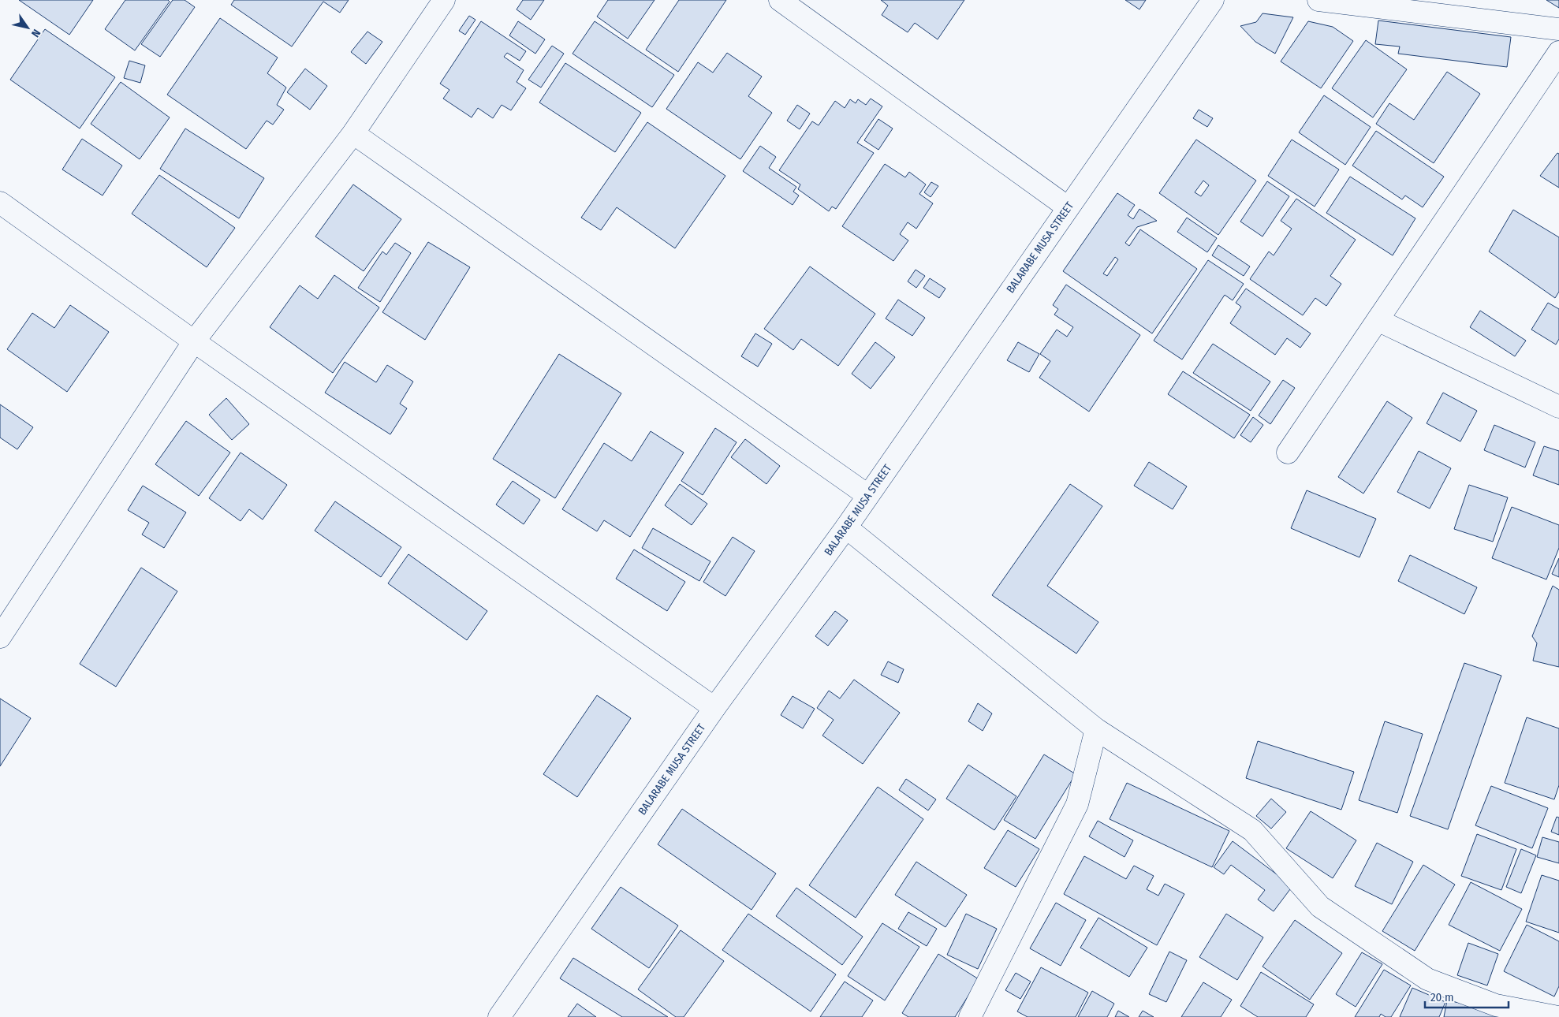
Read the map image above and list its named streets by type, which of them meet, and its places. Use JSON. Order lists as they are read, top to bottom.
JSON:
{
  "streets": {
    "street": ["BALARABE MUSA STREET"]
  },
  "scale_bar": "20 m",
  "north": "bottom right"
}
